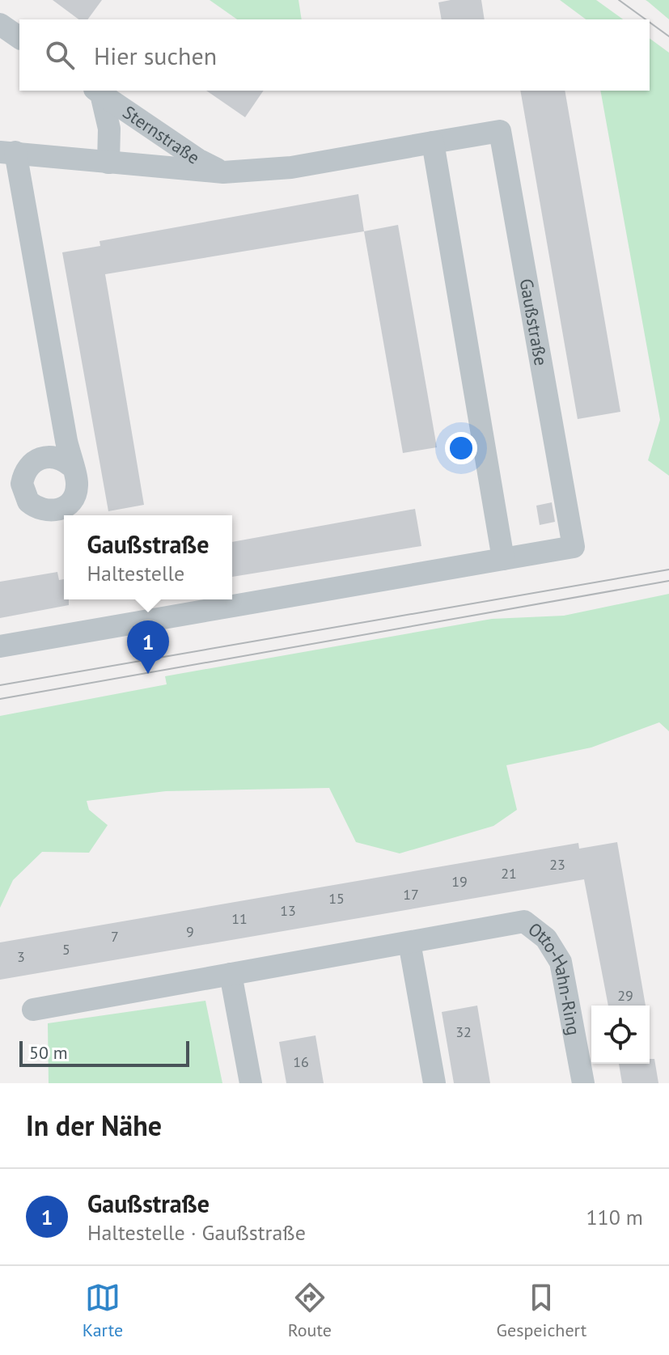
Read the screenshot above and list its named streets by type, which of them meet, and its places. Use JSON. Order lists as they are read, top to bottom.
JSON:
{
  "streets": {
    "street": ["Sternstraße", "Gaußstraße", "Otto-Hahn-Ring"]
  },
  "crossings": [
    ["Sternstraße", "Gaußstraße"]
  ],
  "house_numbers": [
    "23",
    "21",
    "19",
    "17",
    "15",
    "13",
    "11",
    "9",
    "7",
    "5",
    "3",
    "29",
    "32",
    "16"
  ],
  "scale_bar": "50 m",
  "page": {
    "search": "Hier suchen",
    "popup": ["Gaußstraße", "Haltestelle"],
    "pins": "1",
    "scale": "50 m",
    "heading": "In der Nähe",
    "list": [
      {
        "mark": "1",
        "name": "Gaußstraße",
        "note": "Haltestelle · Gaußstraße",
        "value": "110 m"
      }
    ],
    "nav": ["Karte", "Route", "Gespeichert"]
  }
}
